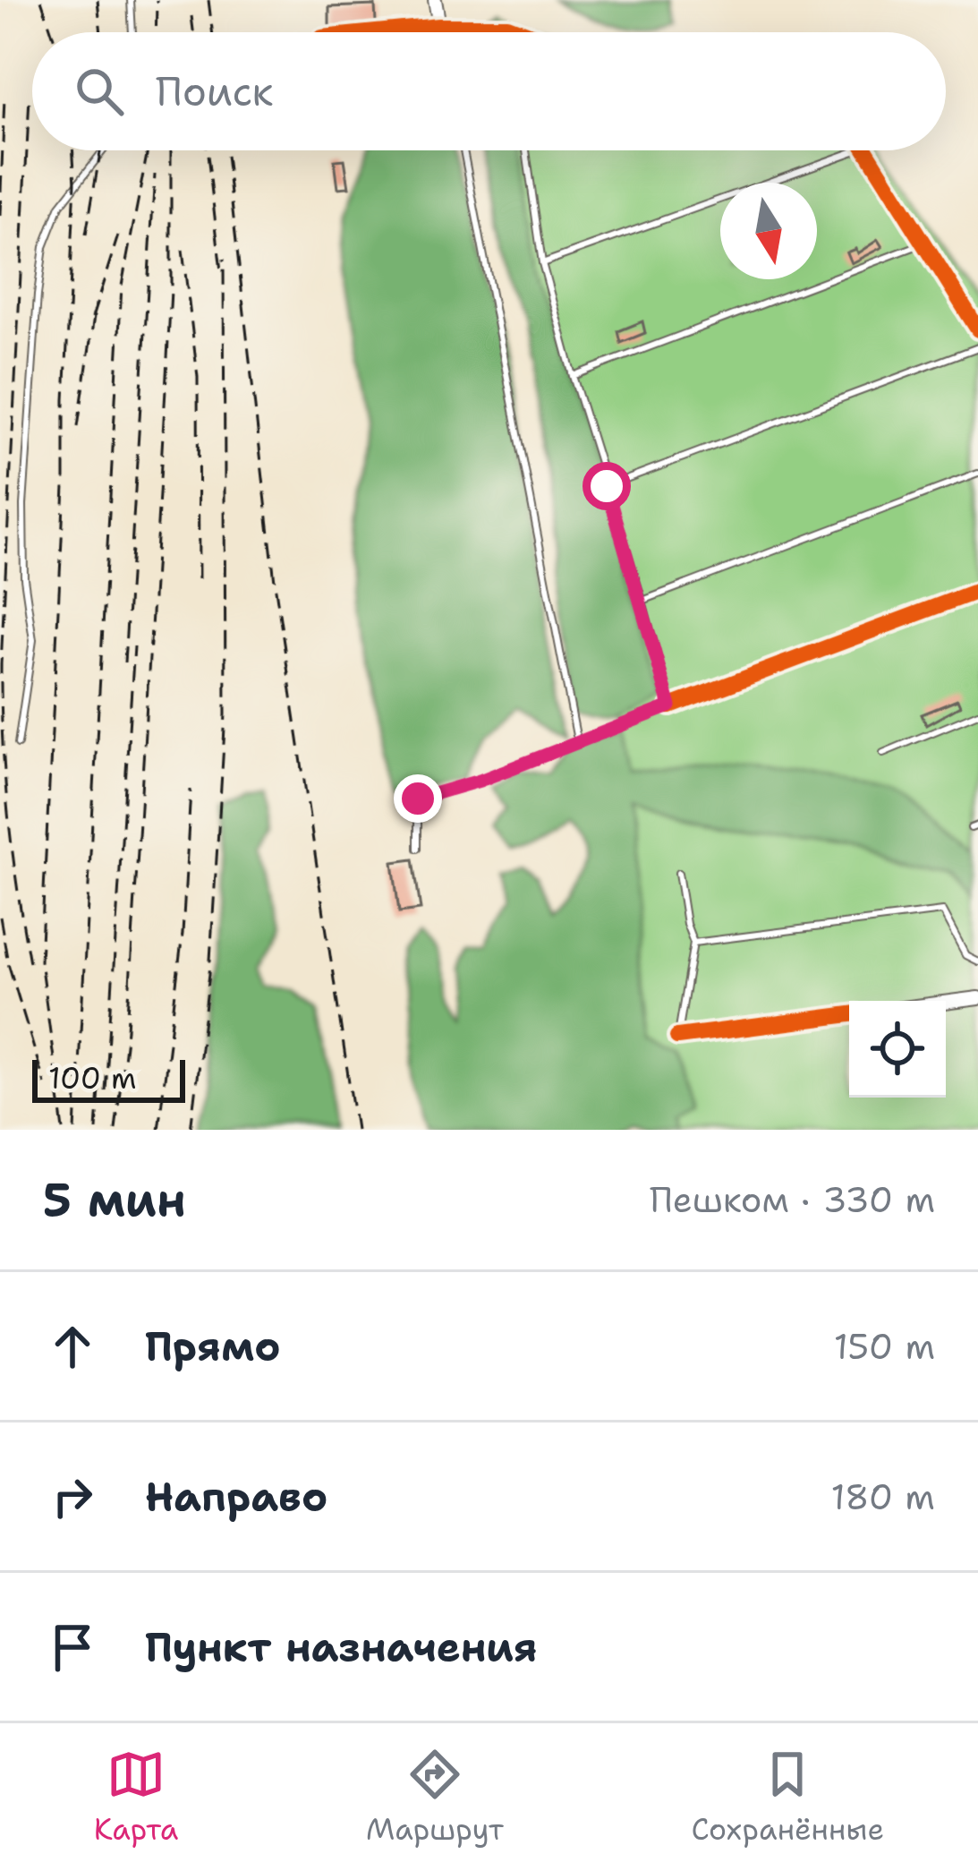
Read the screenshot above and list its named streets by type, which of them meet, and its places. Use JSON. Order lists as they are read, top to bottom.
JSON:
{
  "scale_bar": "100 m",
  "north": "bottom",
  "page": {
    "search": "Поиск",
    "scale": "100 m",
    "heading": ["5 мин", "Пешком · 330 m"],
    "list": [
      ["Прямо", "150 m"],
      ["Направо", "180 m"],
      "Пункт назначения"
    ],
    "nav": ["Карта", "Маршрут", "Сохранённые"]
  }
}
